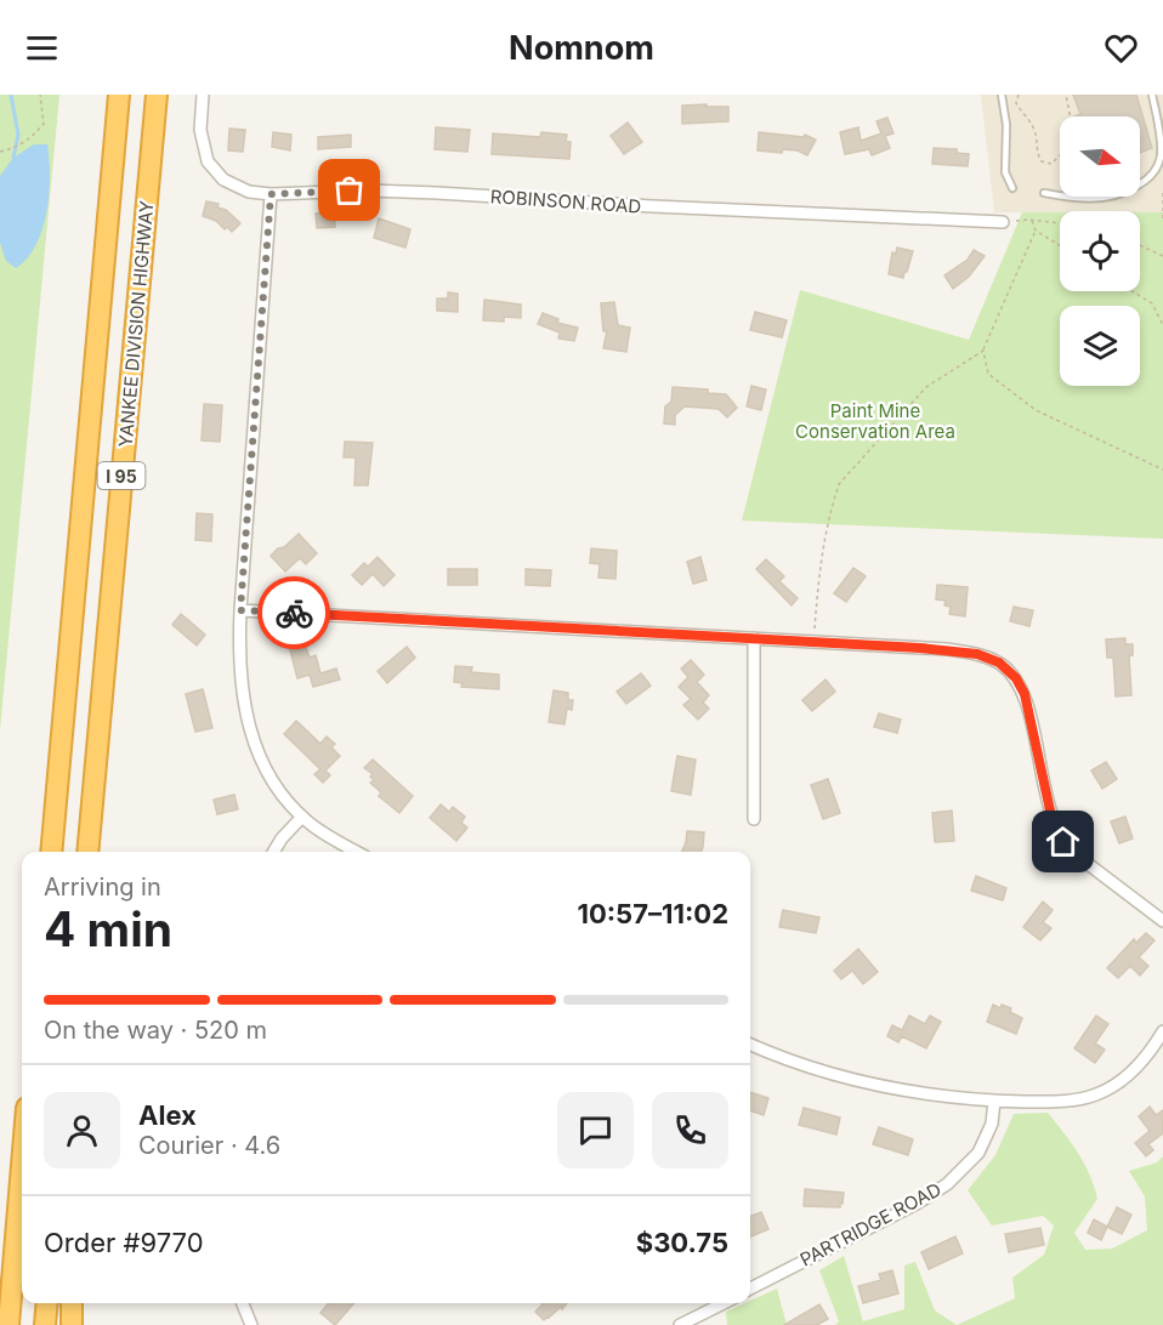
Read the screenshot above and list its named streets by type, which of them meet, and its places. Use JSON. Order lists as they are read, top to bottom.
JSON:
{
  "streets": {
    "highway": ["YANKEE DIVISION HIGHWAY", "I 95"],
    "street": ["ROBINSON ROAD", "PARTRIDGE ROAD"]
  },
  "parks": ["Paint Mine Conservation Area"],
  "north": "right",
  "page": {
    "header": "Nomnom",
    "heading": ["4 min", "Arriving in", "10:57–11:02"],
    "panel": [
      "Alex",
      "Courier · 4.6",
      "Order #9770",
      "$30.75"
    ],
    "bar": "On the way · 520 m"
  }
}
